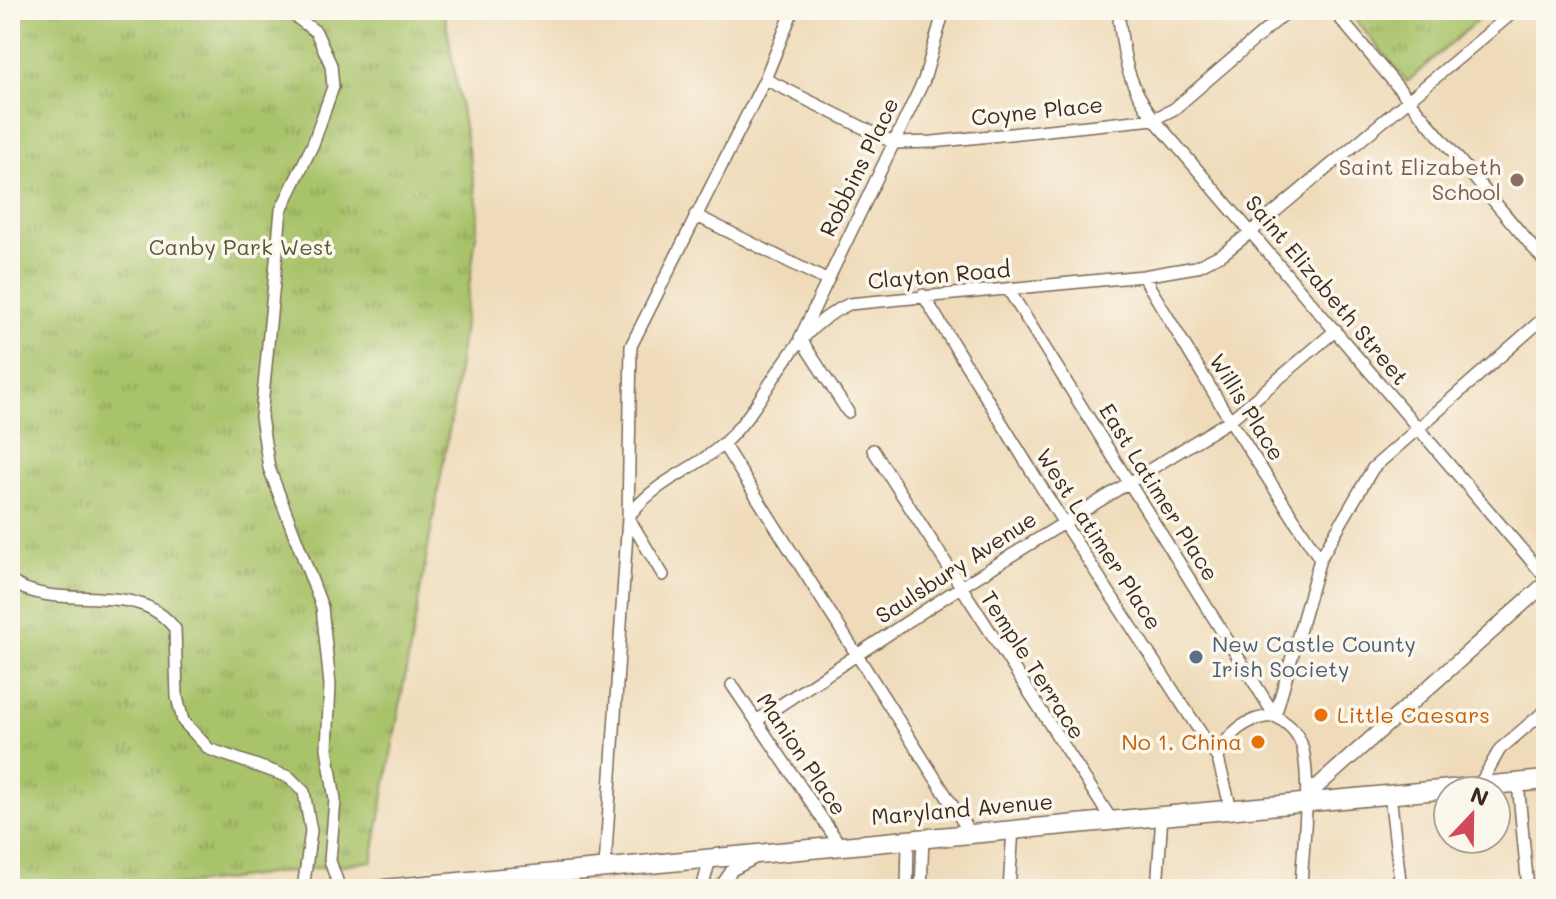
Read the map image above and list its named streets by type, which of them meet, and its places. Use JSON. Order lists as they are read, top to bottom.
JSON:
{
  "streets": {
    "main road": ["Maryland Avenue"],
    "street": [
      "Coyne Place",
      "Robbins Place",
      "Clayton Road",
      "Saint Elizabeth Street",
      "Willis Place",
      "East Latimer Place",
      "West Latimer Place",
      "Saulsbury Avenue",
      "Temple Terrace",
      "Manion Place"
    ]
  },
  "crossings": [
    ["Coyne Place", "Robbins Place"],
    ["Coyne Place", "Saint Elizabeth Street"],
    ["Robbins Place", "Clayton Road"],
    ["Clayton Road", "Saint Elizabeth Street"],
    ["Clayton Road", "Willis Place"],
    ["Clayton Road", "East Latimer Place"],
    ["Clayton Road", "West Latimer Place"],
    ["Saint Elizabeth Street", "Saulsbury Avenue"],
    ["Willis Place", "Saulsbury Avenue"],
    ["East Latimer Place", "West Latimer Place"],
    ["East Latimer Place", "Saulsbury Avenue"],
    ["East Latimer Place", "Maryland Avenue"],
    ["West Latimer Place", "Saulsbury Avenue"],
    ["West Latimer Place", "Maryland Avenue"],
    ["Saulsbury Avenue", "Temple Terrace"],
    ["Saulsbury Avenue", "Manion Place"],
    ["Temple Terrace", "Maryland Avenue"],
    ["Manion Place", "Maryland Avenue"]
  ],
  "parks": ["Canby Park West"],
  "places": [
    "Saint Elizabeth School",
    "New Castle County Irish Society",
    "Little Caesars",
    "No 1. China"
  ],
  "north": "top"
}
